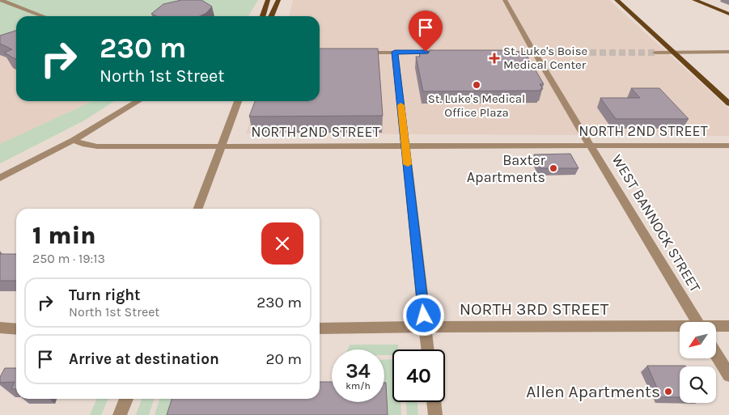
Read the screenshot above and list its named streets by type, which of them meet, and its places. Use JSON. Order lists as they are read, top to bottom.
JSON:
{
  "streets": {
    "street": ["NORTH 2ND STREET", "WEST BANNOCK STREET", "NORTH 3RD STREET"]
  },
  "crossings": [
    ["NORTH 2ND STREET", "WEST BANNOCK STREET"]
  ],
  "places": {
    "health": ["St. Luke's Boise Medical Center"],
    "other": ["St. Luke's Medical Office Plaza", "Baxter Apartments", "Allen Apartments"]
  },
  "north": "bottom left",
  "page": {
    "turn": ["230 m", "North 1st Street"],
    "heading": ["1 min", "250 m · 19:13"],
    "list": [
      {
        "name": "Turn right",
        "note": "North 1st Street",
        "value": "230 m"
      },
      {
        "name": "Arrive at destination",
        "value": "20 m"
      }
    ],
    "speed": "34 km/h",
    "limit": "40"
  }
}
